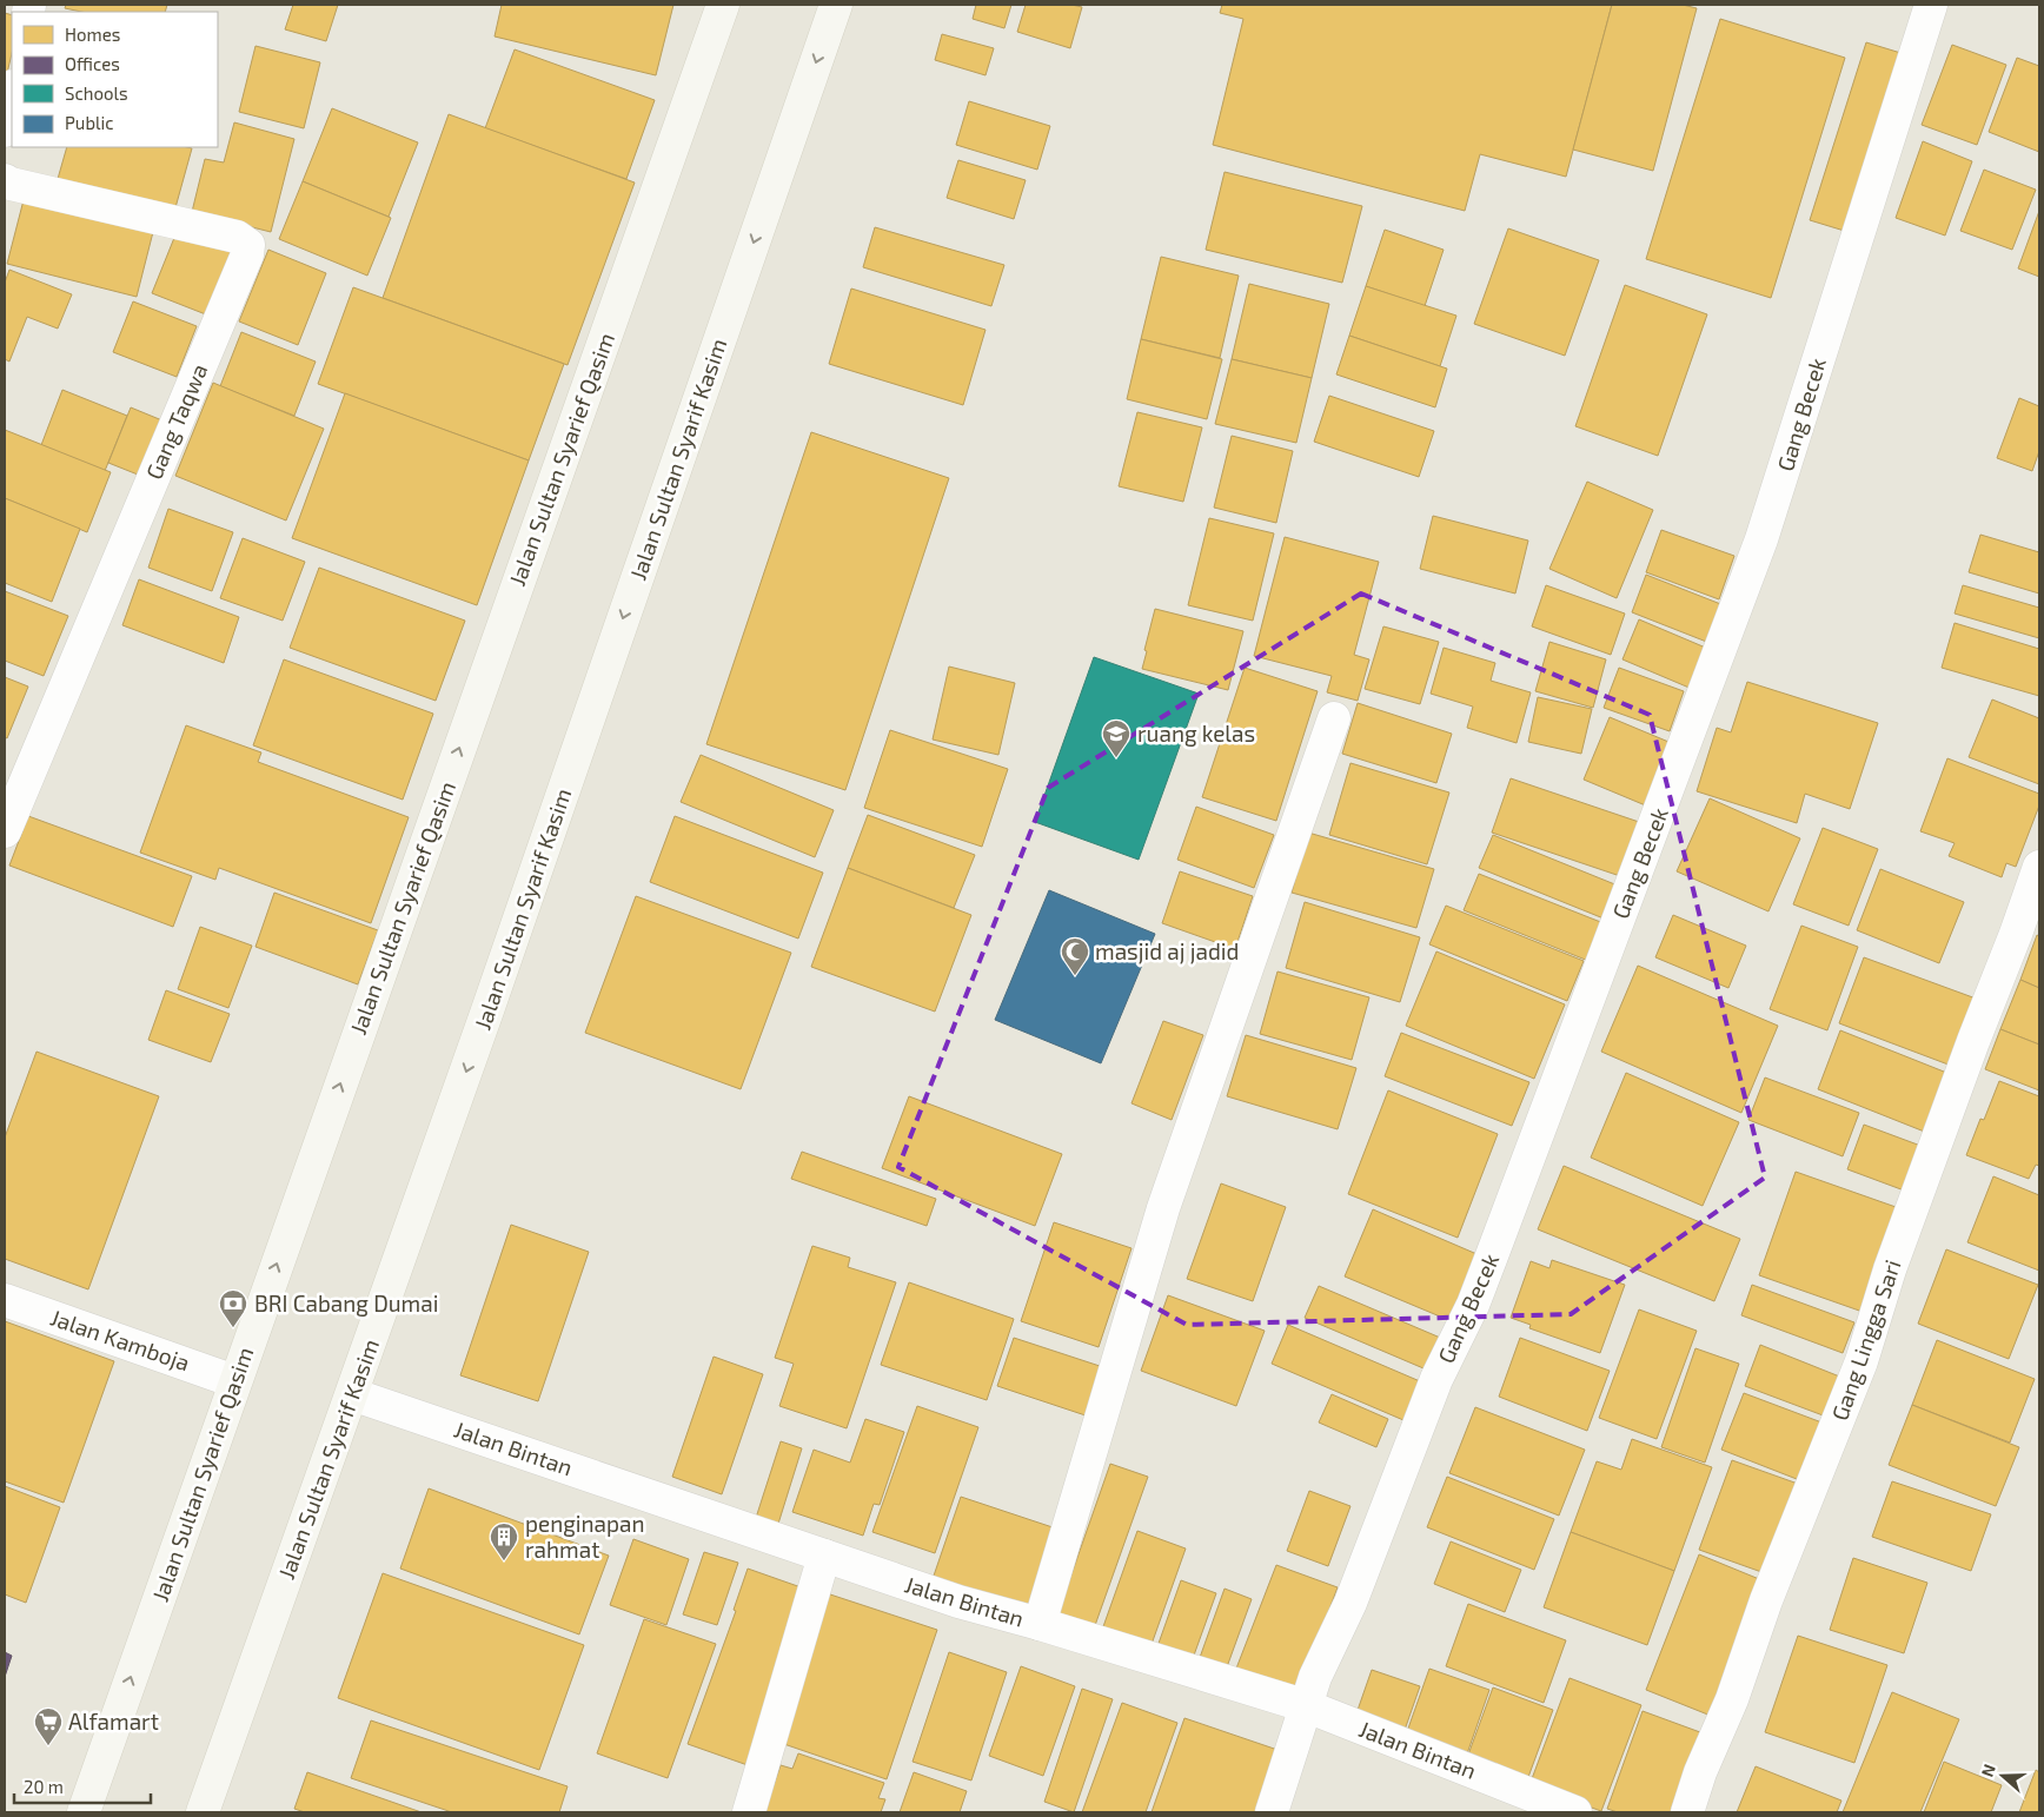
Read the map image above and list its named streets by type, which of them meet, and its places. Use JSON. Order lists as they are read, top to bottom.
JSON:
{
  "streets": {
    "street": [
      "Gang Becek",
      "Gang Taqwa",
      "Jalan Sultan Syarief Qasim",
      "Jalan Sultan Syarif Kasim",
      "Jalan Kamboja",
      "Gang Lingga Sari",
      "Jalan Bintan"
    ]
  },
  "crossings": [
    ["Gang Becek", "Jalan Bintan"],
    ["Jalan Sultan Syarief Qasim", "Jalan Kamboja"],
    ["Jalan Sultan Syarif Kasim", "Jalan Bintan"]
  ],
  "one_way": ["Jalan Sultan Syarief Qasim", "Jalan Sultan Syarif Kasim"],
  "places": {
    "school or university": ["ruang kelas"],
    "mosque": ["masjid aj jadid"],
    "bank": ["BRI Cabang Dumai"],
    "building": ["penginapan rahmat"],
    "supermarket": ["Alfamart"]
  },
  "legend": [
    "Homes",
    "Offices",
    "Schools",
    "Public"
  ],
  "scale_bar": "20 m",
  "north": "left"
}
